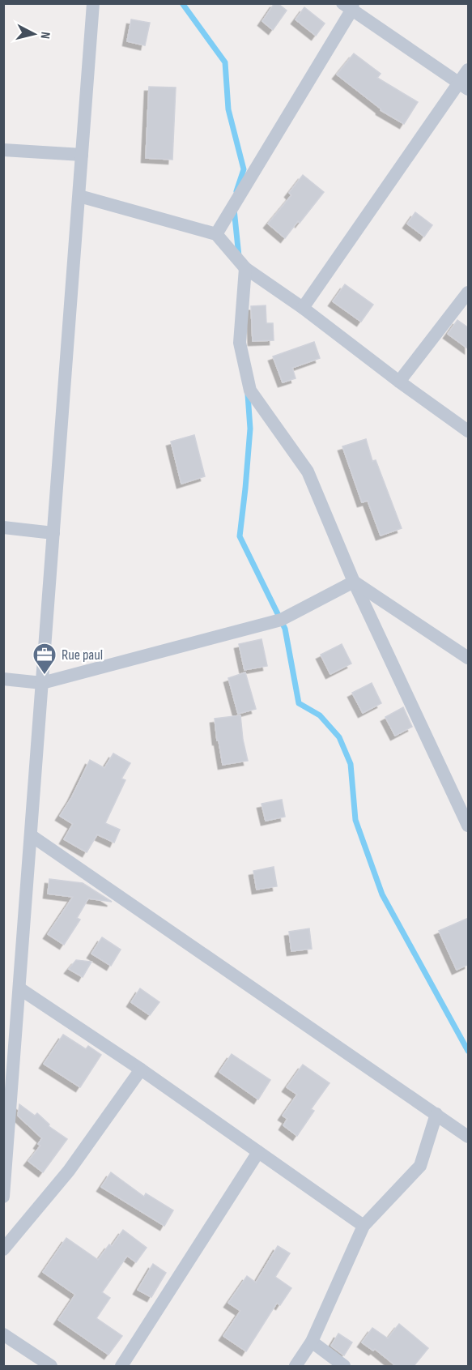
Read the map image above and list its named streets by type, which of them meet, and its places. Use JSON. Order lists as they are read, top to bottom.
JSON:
{
  "places": {
    "office": ["Rue paul"]
  },
  "north": "right"
}
